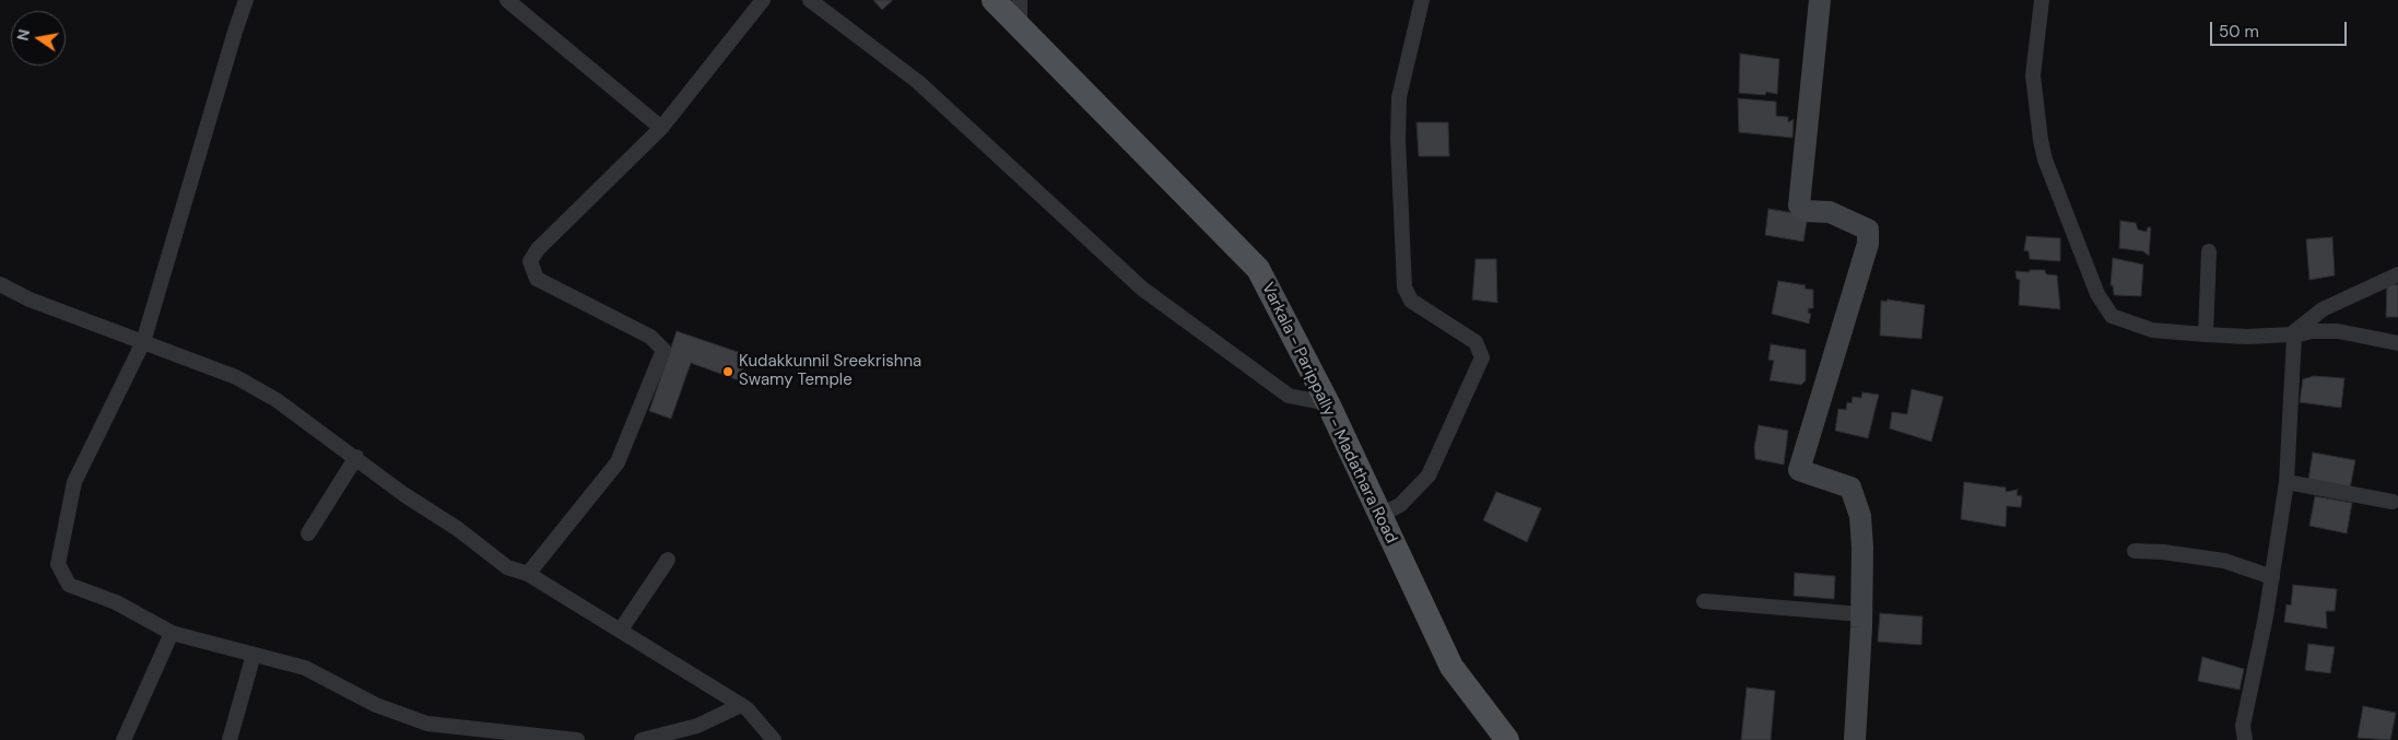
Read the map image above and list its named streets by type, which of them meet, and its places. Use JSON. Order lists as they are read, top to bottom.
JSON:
{
  "streets": {
    "main road": ["Varkala - Parippally - Madathara Road"]
  },
  "places": ["Kudakkunnil Sreekrishna Swamy Temple"],
  "scale_bar": "50 m",
  "north": "left"
}
